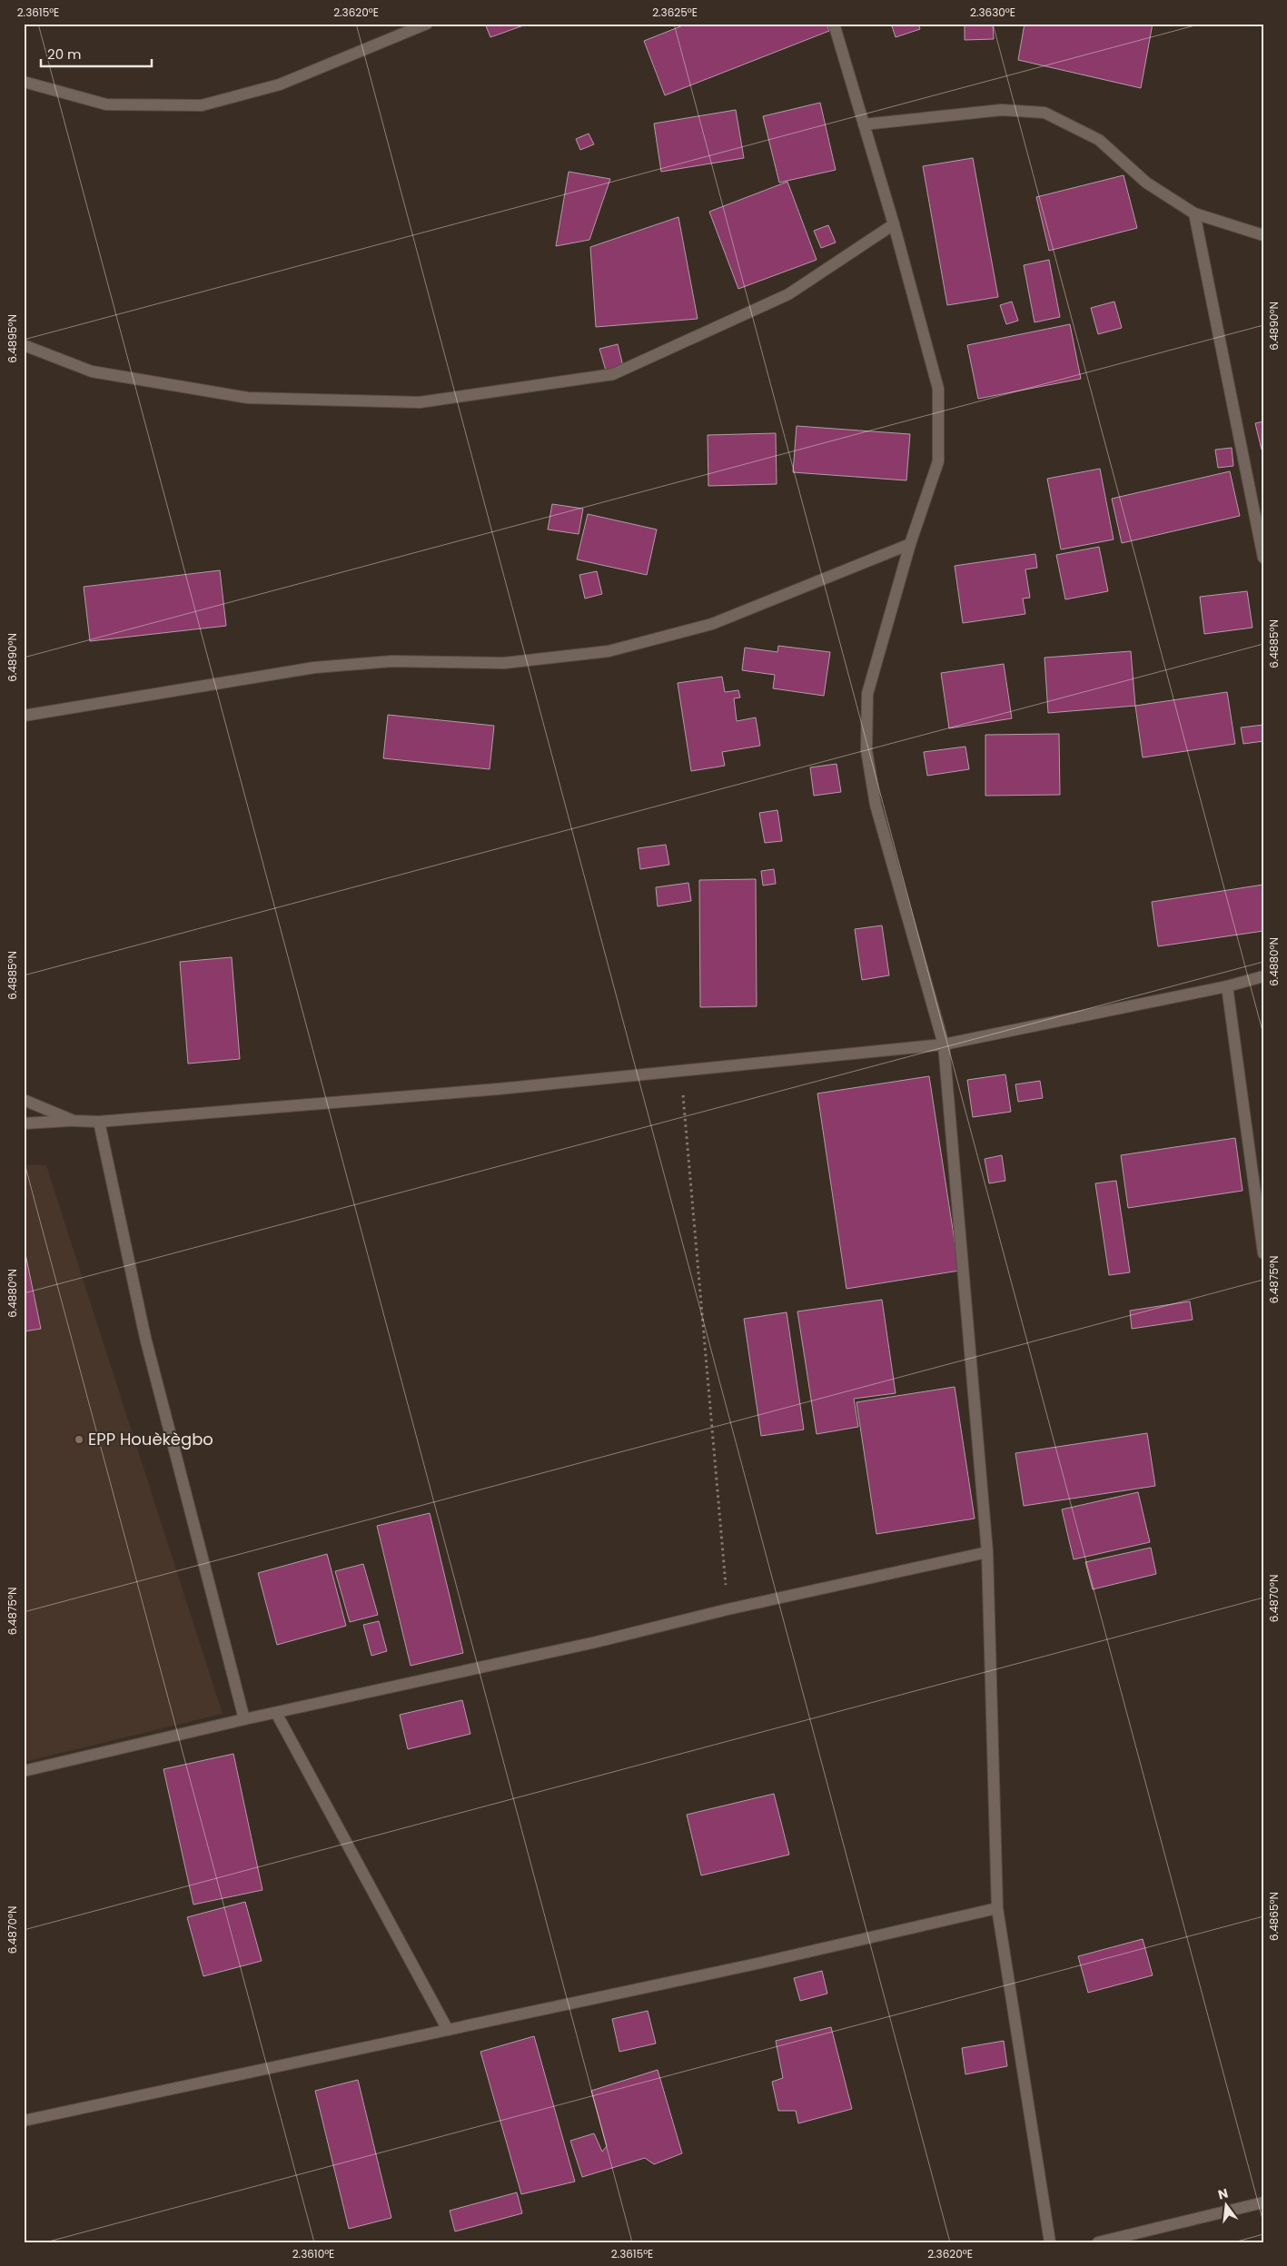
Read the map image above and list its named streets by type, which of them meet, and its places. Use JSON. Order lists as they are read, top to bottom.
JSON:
{
  "places": ["EPP Houèkègbo"],
  "scale_bar": "20 m",
  "north": "top",
  "coordinates": [
    "2.3615°E",
    "2.3620°E",
    "2.3625°E",
    "2.3630°E",
    "6.4890°N",
    "6.4895°N",
    "6.4885°N",
    "6.4880°N",
    "6.4875°N",
    "6.4870°N",
    "6.4865°N",
    "2.3610°E"
  ]
}
